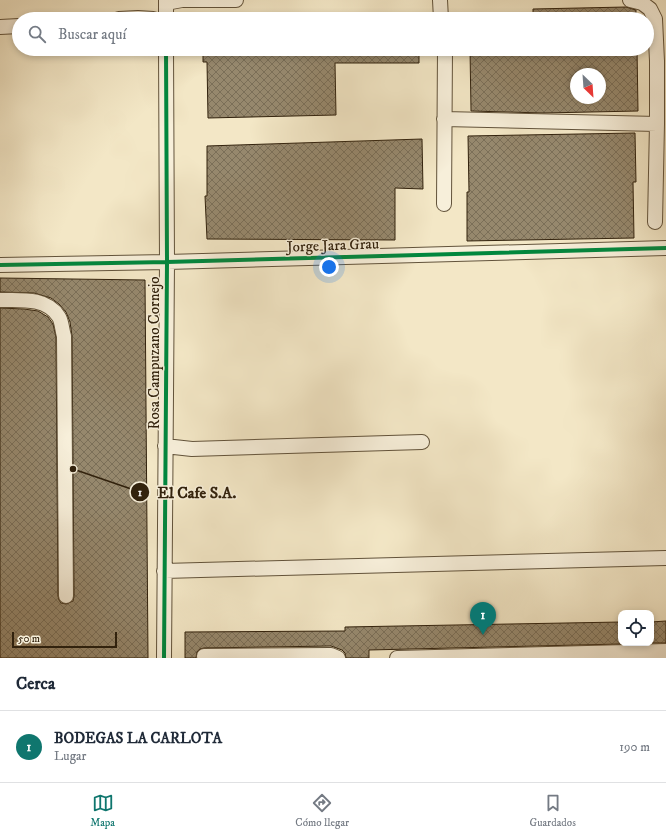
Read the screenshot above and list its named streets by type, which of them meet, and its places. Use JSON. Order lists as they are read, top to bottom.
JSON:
{
  "streets": {
    "street": ["Jorge Jara Grau", "Rosa Campuzano Cornejo"]
  },
  "crossings": [
    ["Jorge Jara Grau", "Rosa Campuzano Cornejo"]
  ],
  "places": ["El Cafe S.A."],
  "scale_bar": "50 m",
  "north": "bottom right",
  "page": {
    "search": "Buscar aquí",
    "pins": "1",
    "scale": "50 m",
    "heading": "Cerca",
    "list": [
      {
        "mark": "1",
        "name": "BODEGAS LA CARLOTA",
        "note": "Lugar",
        "value": "190 m"
      }
    ],
    "nav": ["Mapa", "Cómo llegar", "Guardados"]
  }
}
